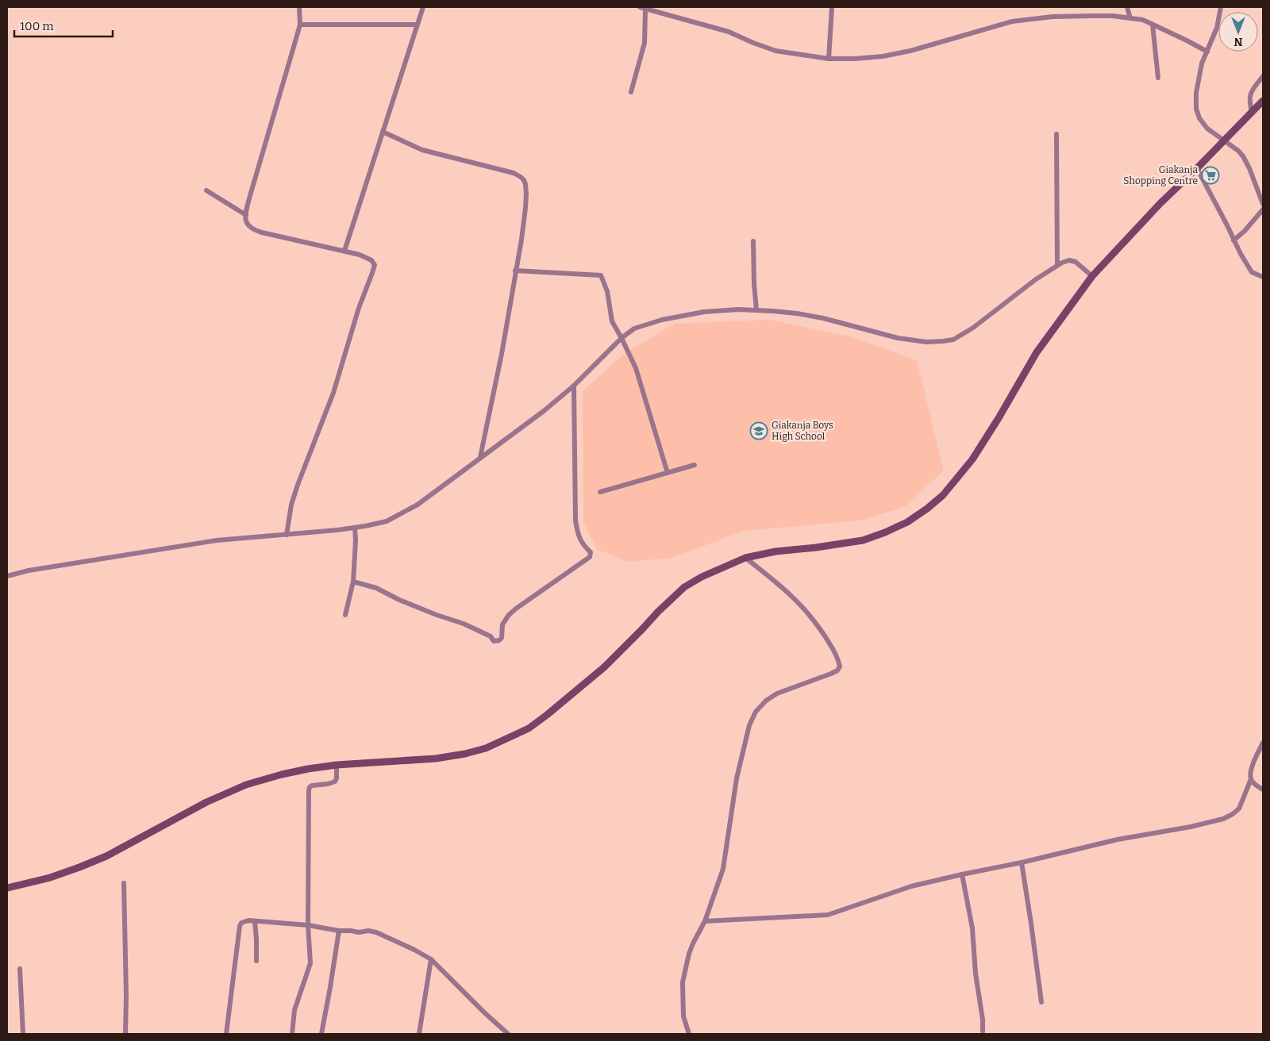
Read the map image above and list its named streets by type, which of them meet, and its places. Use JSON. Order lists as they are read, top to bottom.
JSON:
{
  "places": {
    "supermarket": ["Giakanja Shopping Centre"],
    "school or university": ["Giakanja Boys High School"]
  },
  "scale_bar": "100 m",
  "north": "bottom"
}
